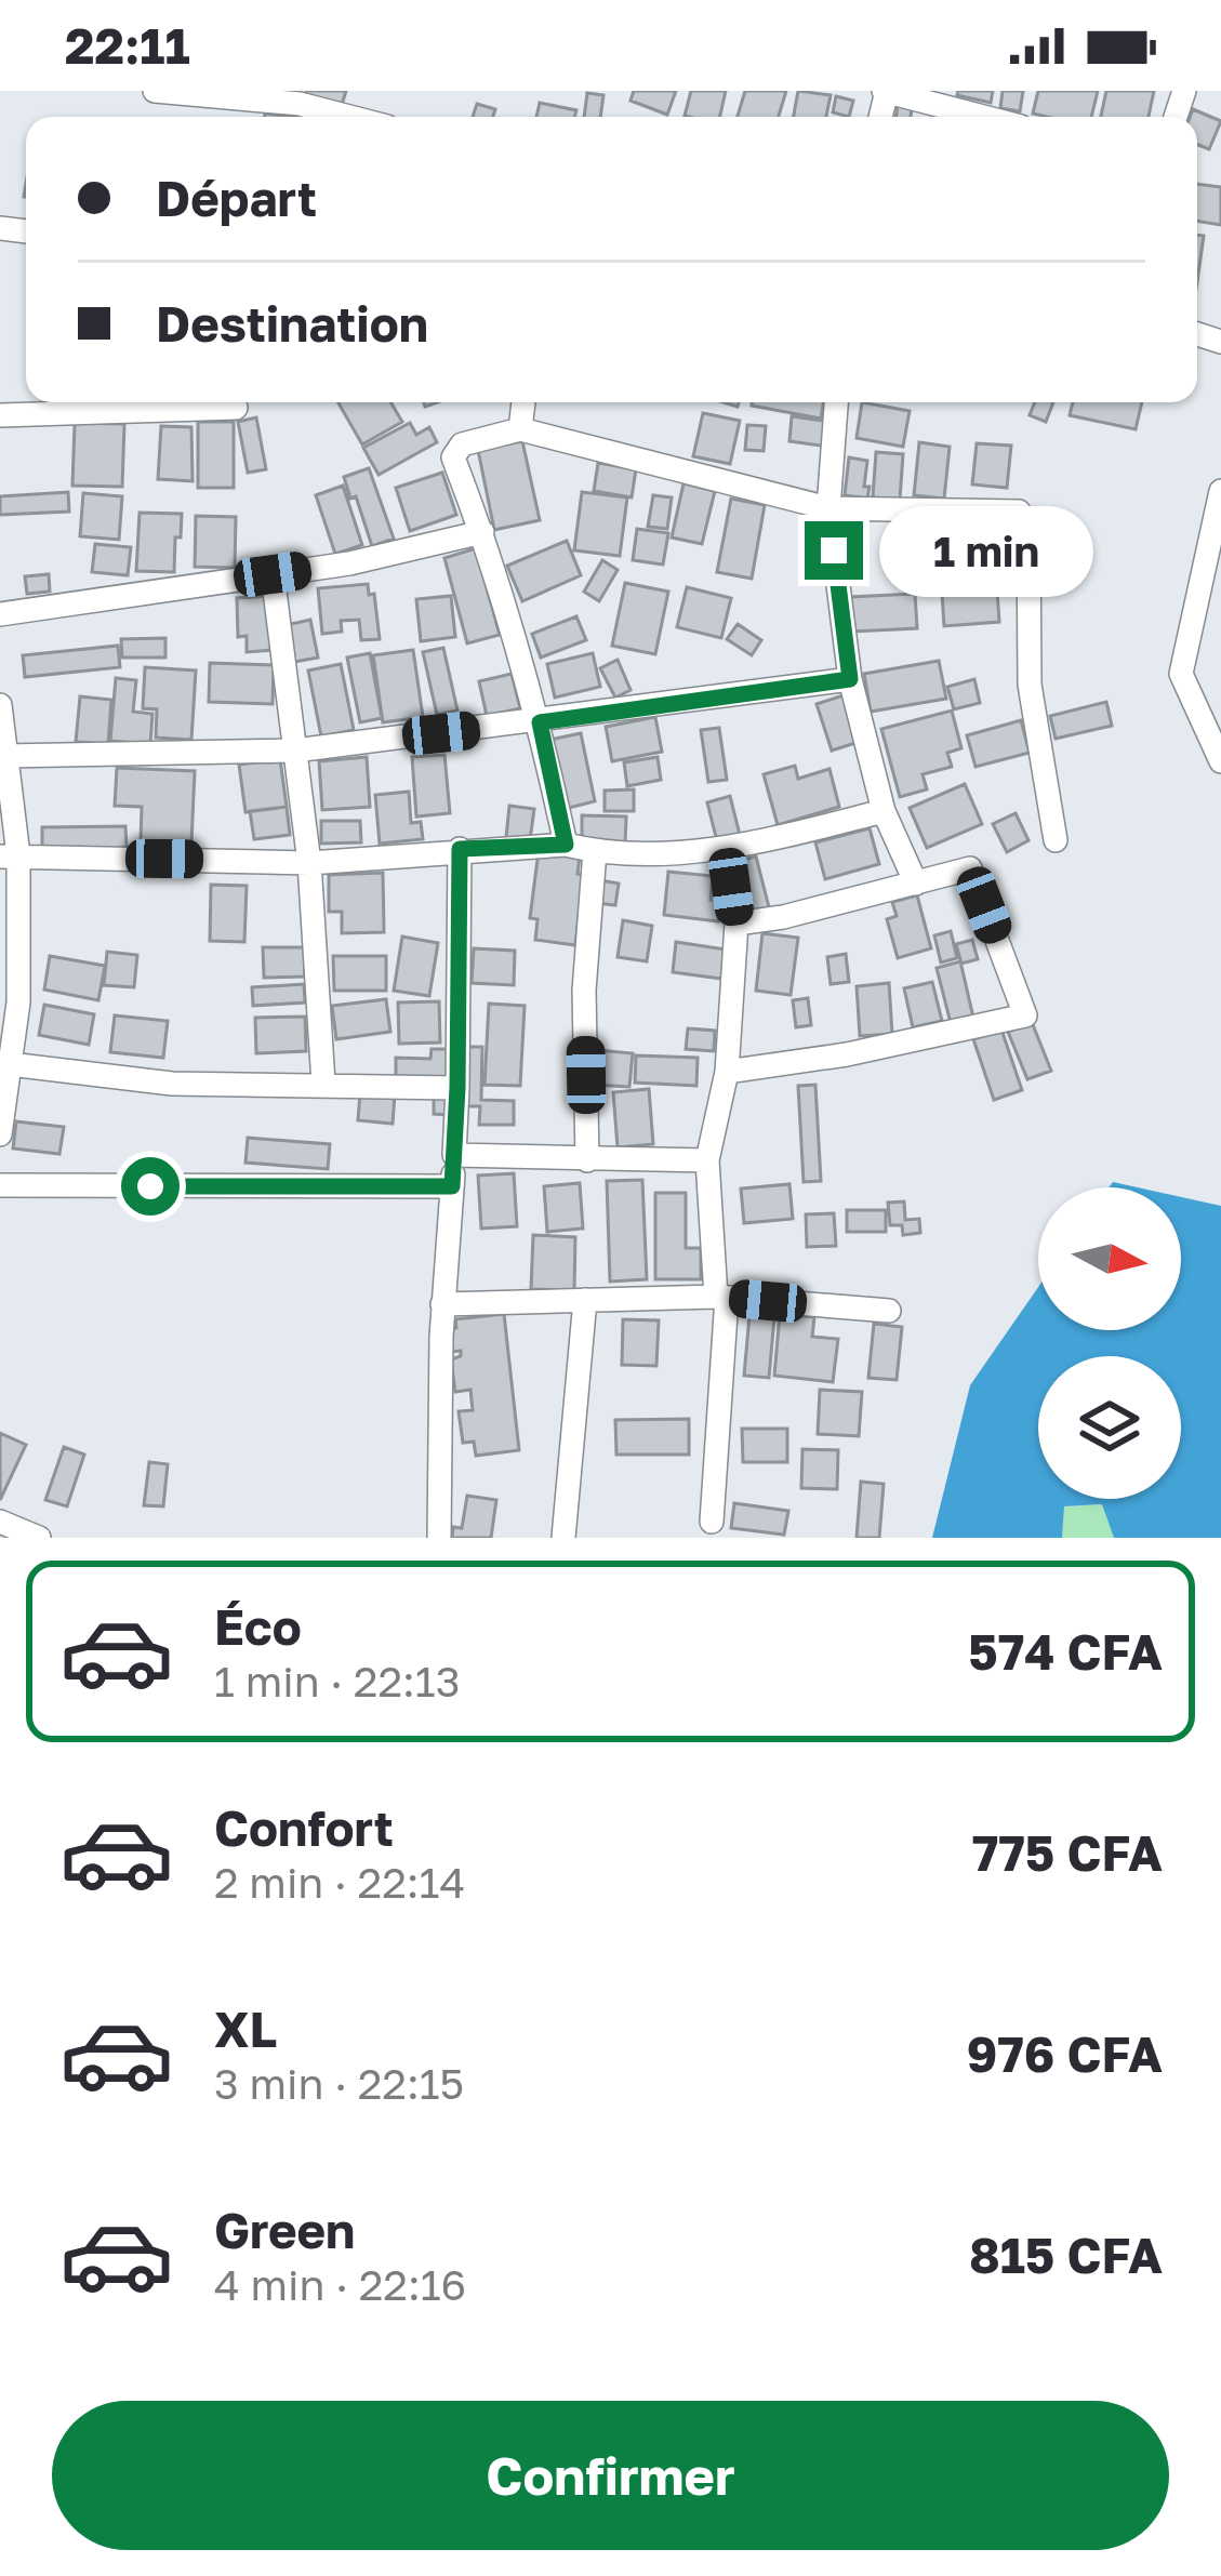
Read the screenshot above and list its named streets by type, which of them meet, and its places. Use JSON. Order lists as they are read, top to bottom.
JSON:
{
  "north": "right",
  "page": {
    "status": "22:11",
    "banner": ["Départ", "Destination"],
    "bubble": "1 min",
    "list": [
      {
        "name": "Éco",
        "note": "1 min · 22:13",
        "value": "574 CFA"
      },
      {
        "name": "Confort",
        "note": "2 min · 22:14",
        "value": "775 CFA"
      },
      {
        "name": "XL",
        "note": "3 min · 22:15",
        "value": "976 CFA"
      },
      {
        "name": "Green",
        "note": "4 min · 22:16",
        "value": "815 CFA"
      }
    ],
    "buttons": "Confirmer"
  }
}
